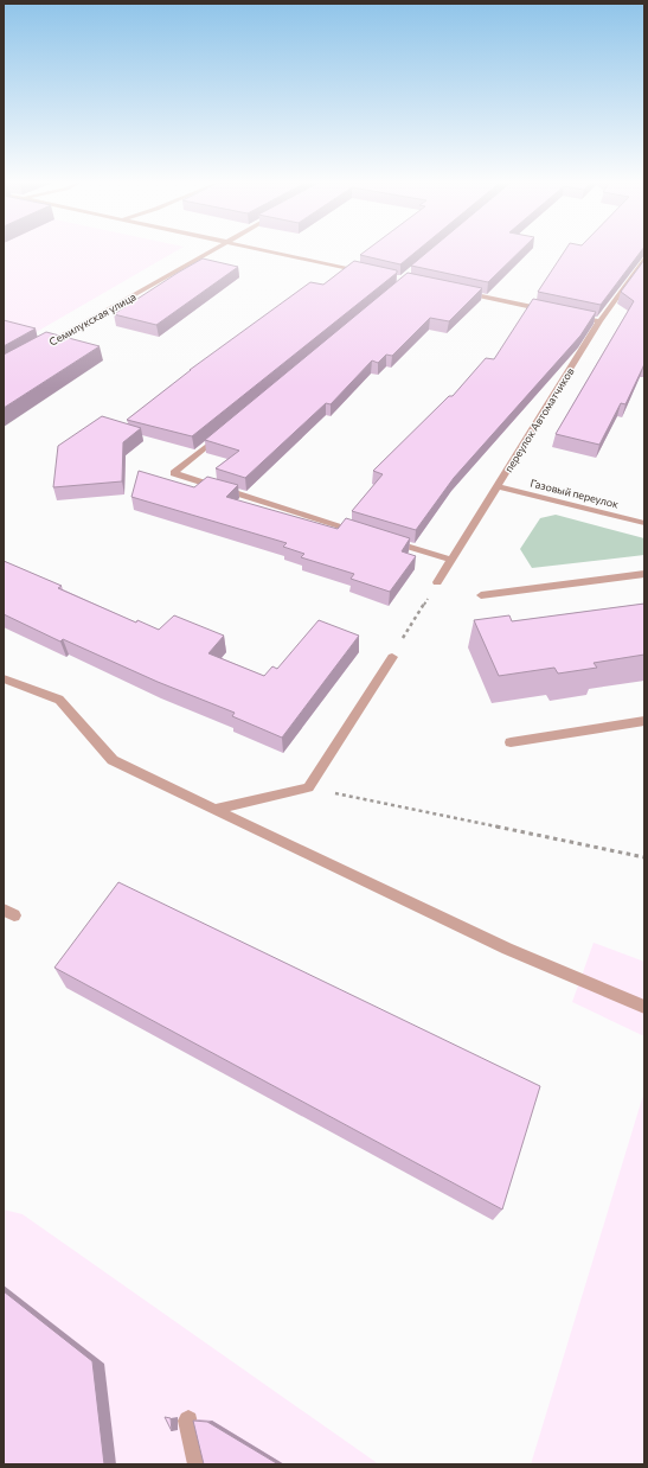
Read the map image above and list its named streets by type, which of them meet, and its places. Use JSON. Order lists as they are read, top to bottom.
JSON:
{
  "streets": {
    "street": ["Семилукская улица", "переулок Автоматчиков", "Газовый переулок"]
  },
  "crossings": [
    ["переулок Автоматчиков", "Газовый переулок"]
  ]
}
